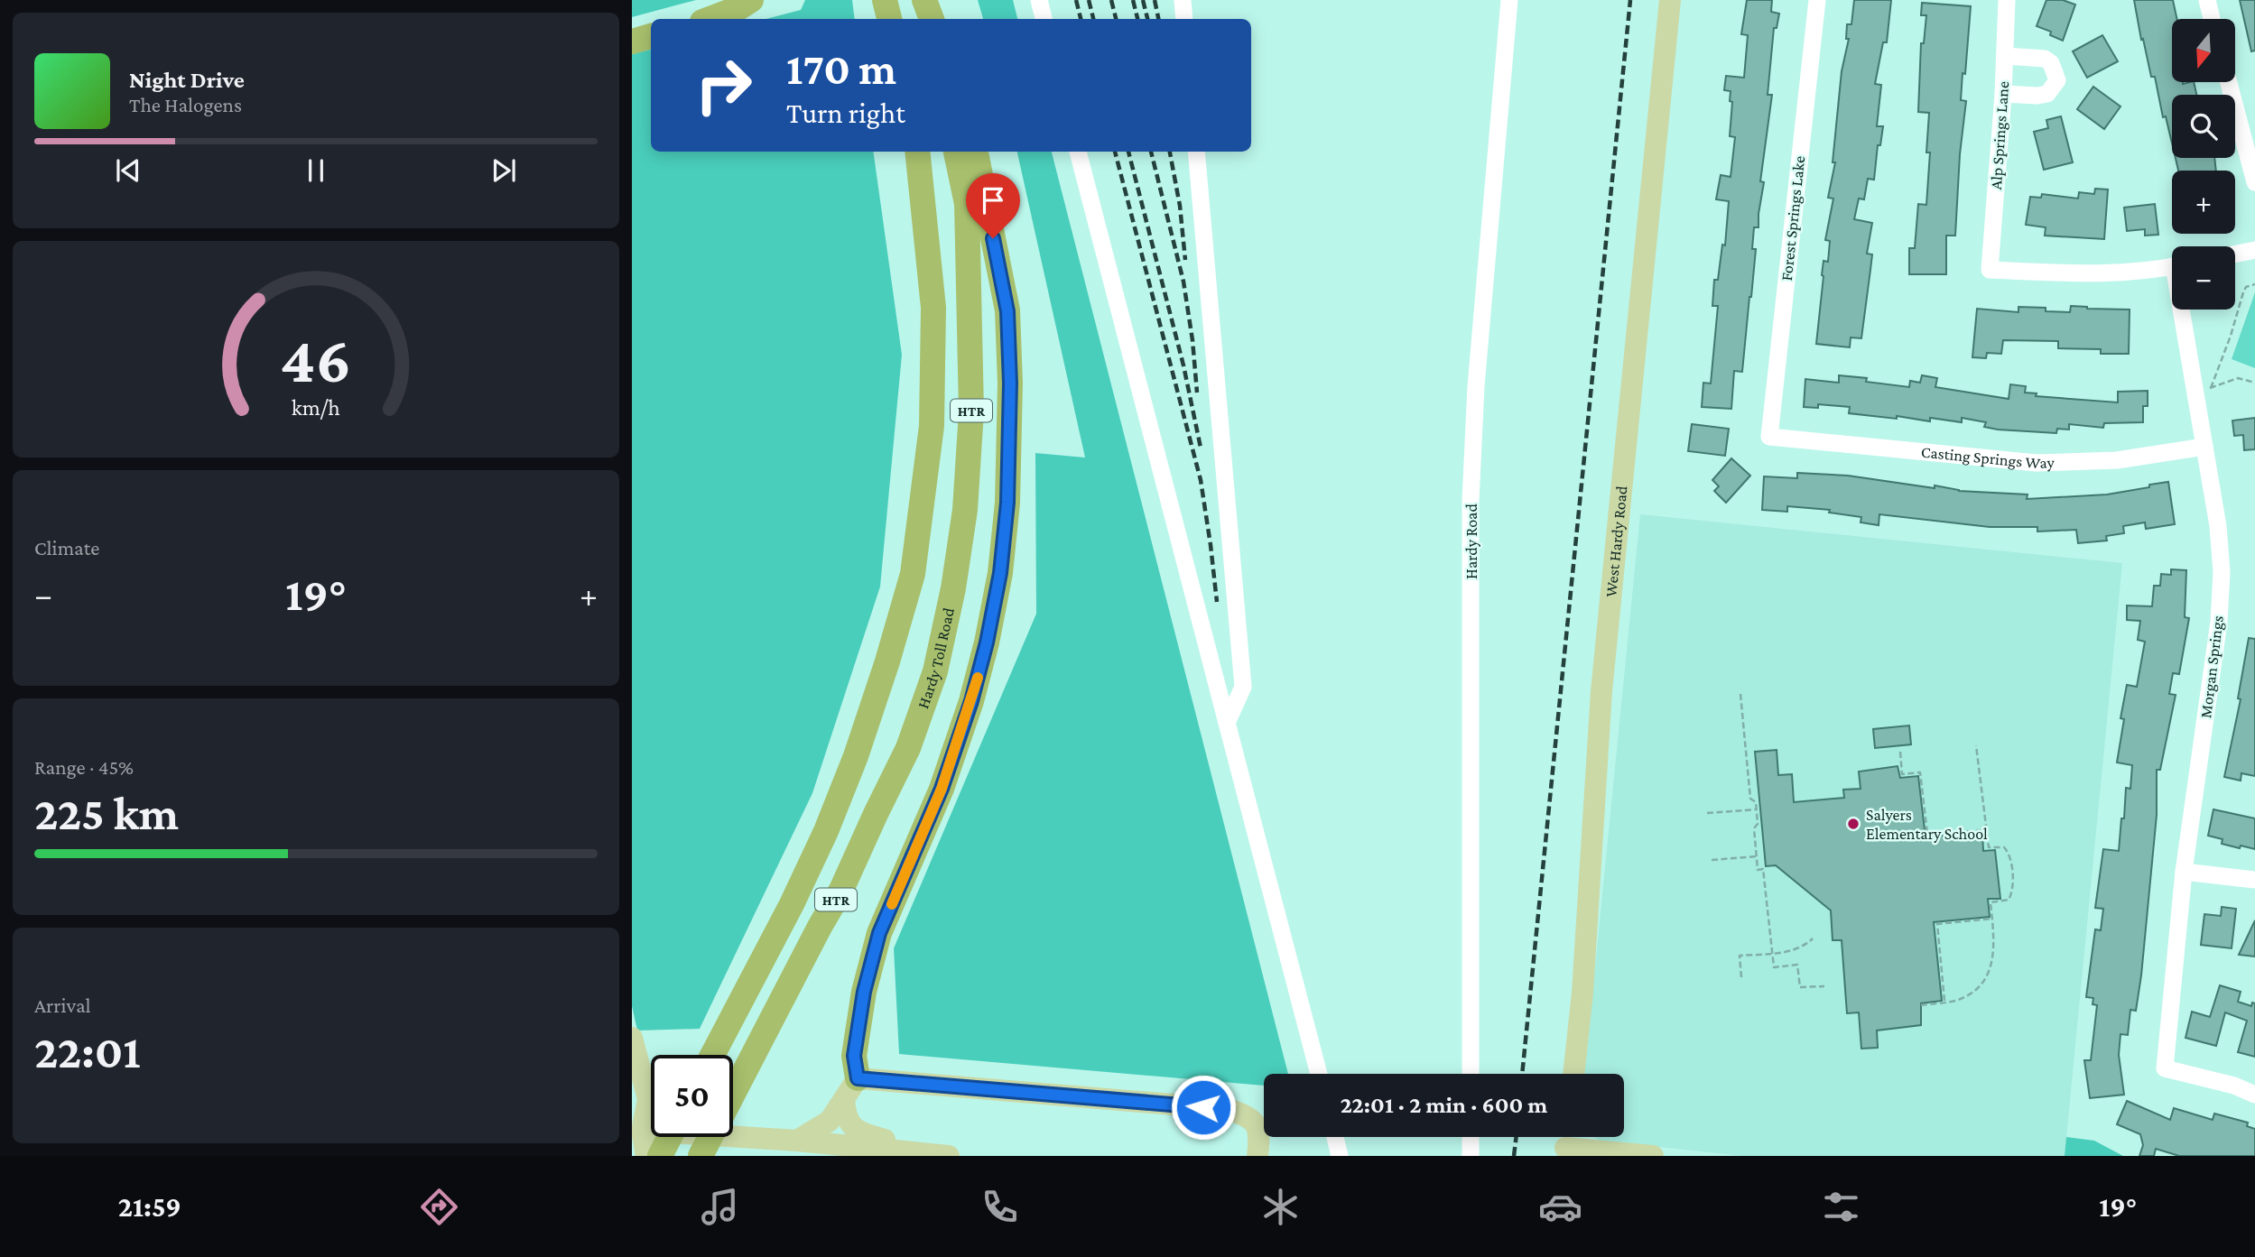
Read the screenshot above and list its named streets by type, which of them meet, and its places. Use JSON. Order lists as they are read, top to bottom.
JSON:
{
  "streets": {
    "highway": ["HTR", "Hardy Toll Road"],
    "main road": ["West Hardy Road"],
    "street": [
      "Alp Springs Lane",
      "Forest Springs Lake",
      "Casting Springs Way",
      "Hardy Road",
      "Morgan Springs"
    ]
  },
  "crossings": [
    ["Forest Springs Lake", "Casting Springs Way"],
    ["Casting Springs Way", "Morgan Springs"]
  ],
  "places": ["Salyers Elementary School"],
  "north": "bottom",
  "page": {
    "map_buttons": ["+", "−"],
    "turn": ["170 m", "Turn right"],
    "song": ["Night Drive", "The Halogens"],
    "tile": [
      "Climate",
      ["Range · 45%", "225 km"],
      ["Arrival", "22:01"]
    ],
    "heat": ["−", "19°", "+"],
    "limit": "50",
    "trip": "22:01 · 2 min · 600 m",
    "tabs": ["21:59", "19°"],
    "gauge": ["46", "km/h"]
  }
}
